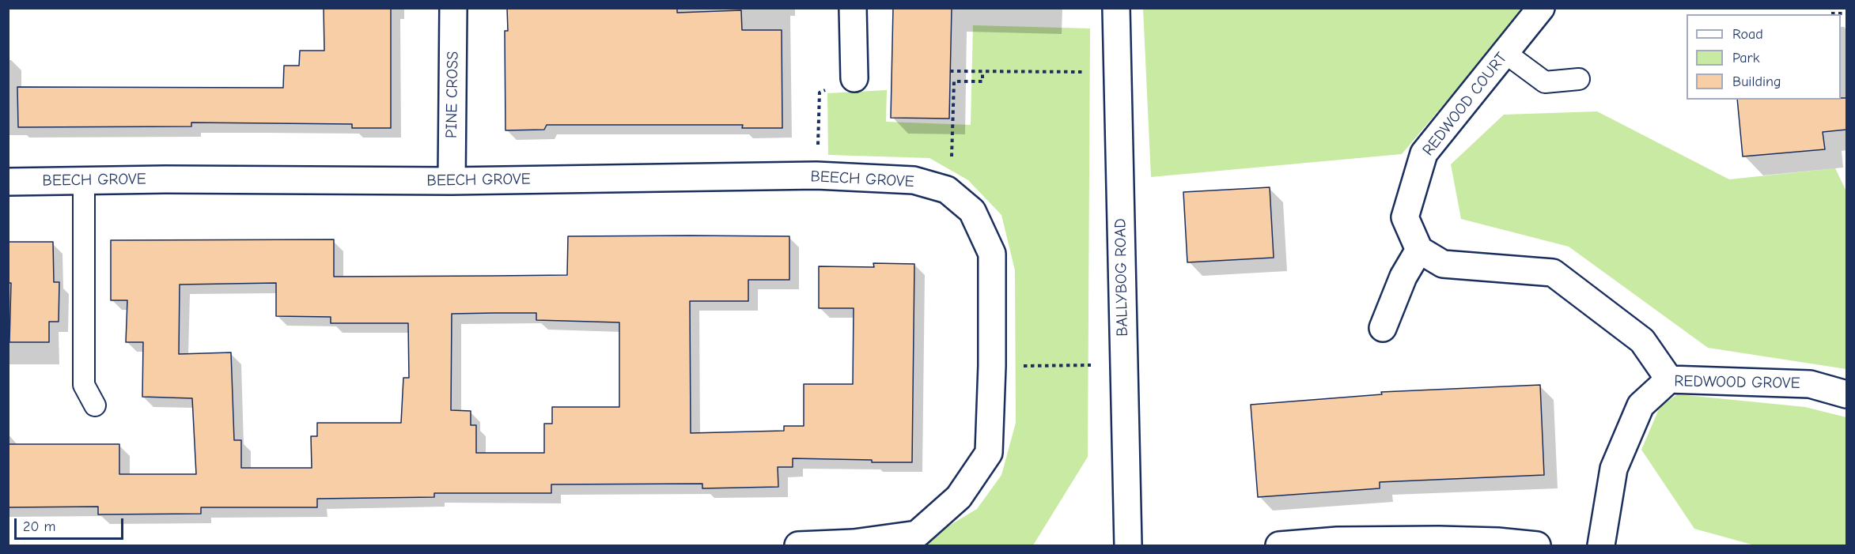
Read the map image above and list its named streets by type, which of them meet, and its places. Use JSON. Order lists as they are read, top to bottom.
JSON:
{
  "streets": {
    "street": [
      "PINE CROSS",
      "REDWOOD COURT",
      "BEECH GROVE",
      "BALLYBOG ROAD",
      "REDWOOD GROVE"
    ]
  },
  "crossings": [
    ["PINE CROSS", "BEECH GROVE"]
  ],
  "legend": ["Road", "Park", "Building"],
  "scale_bar": "20 m"
}
